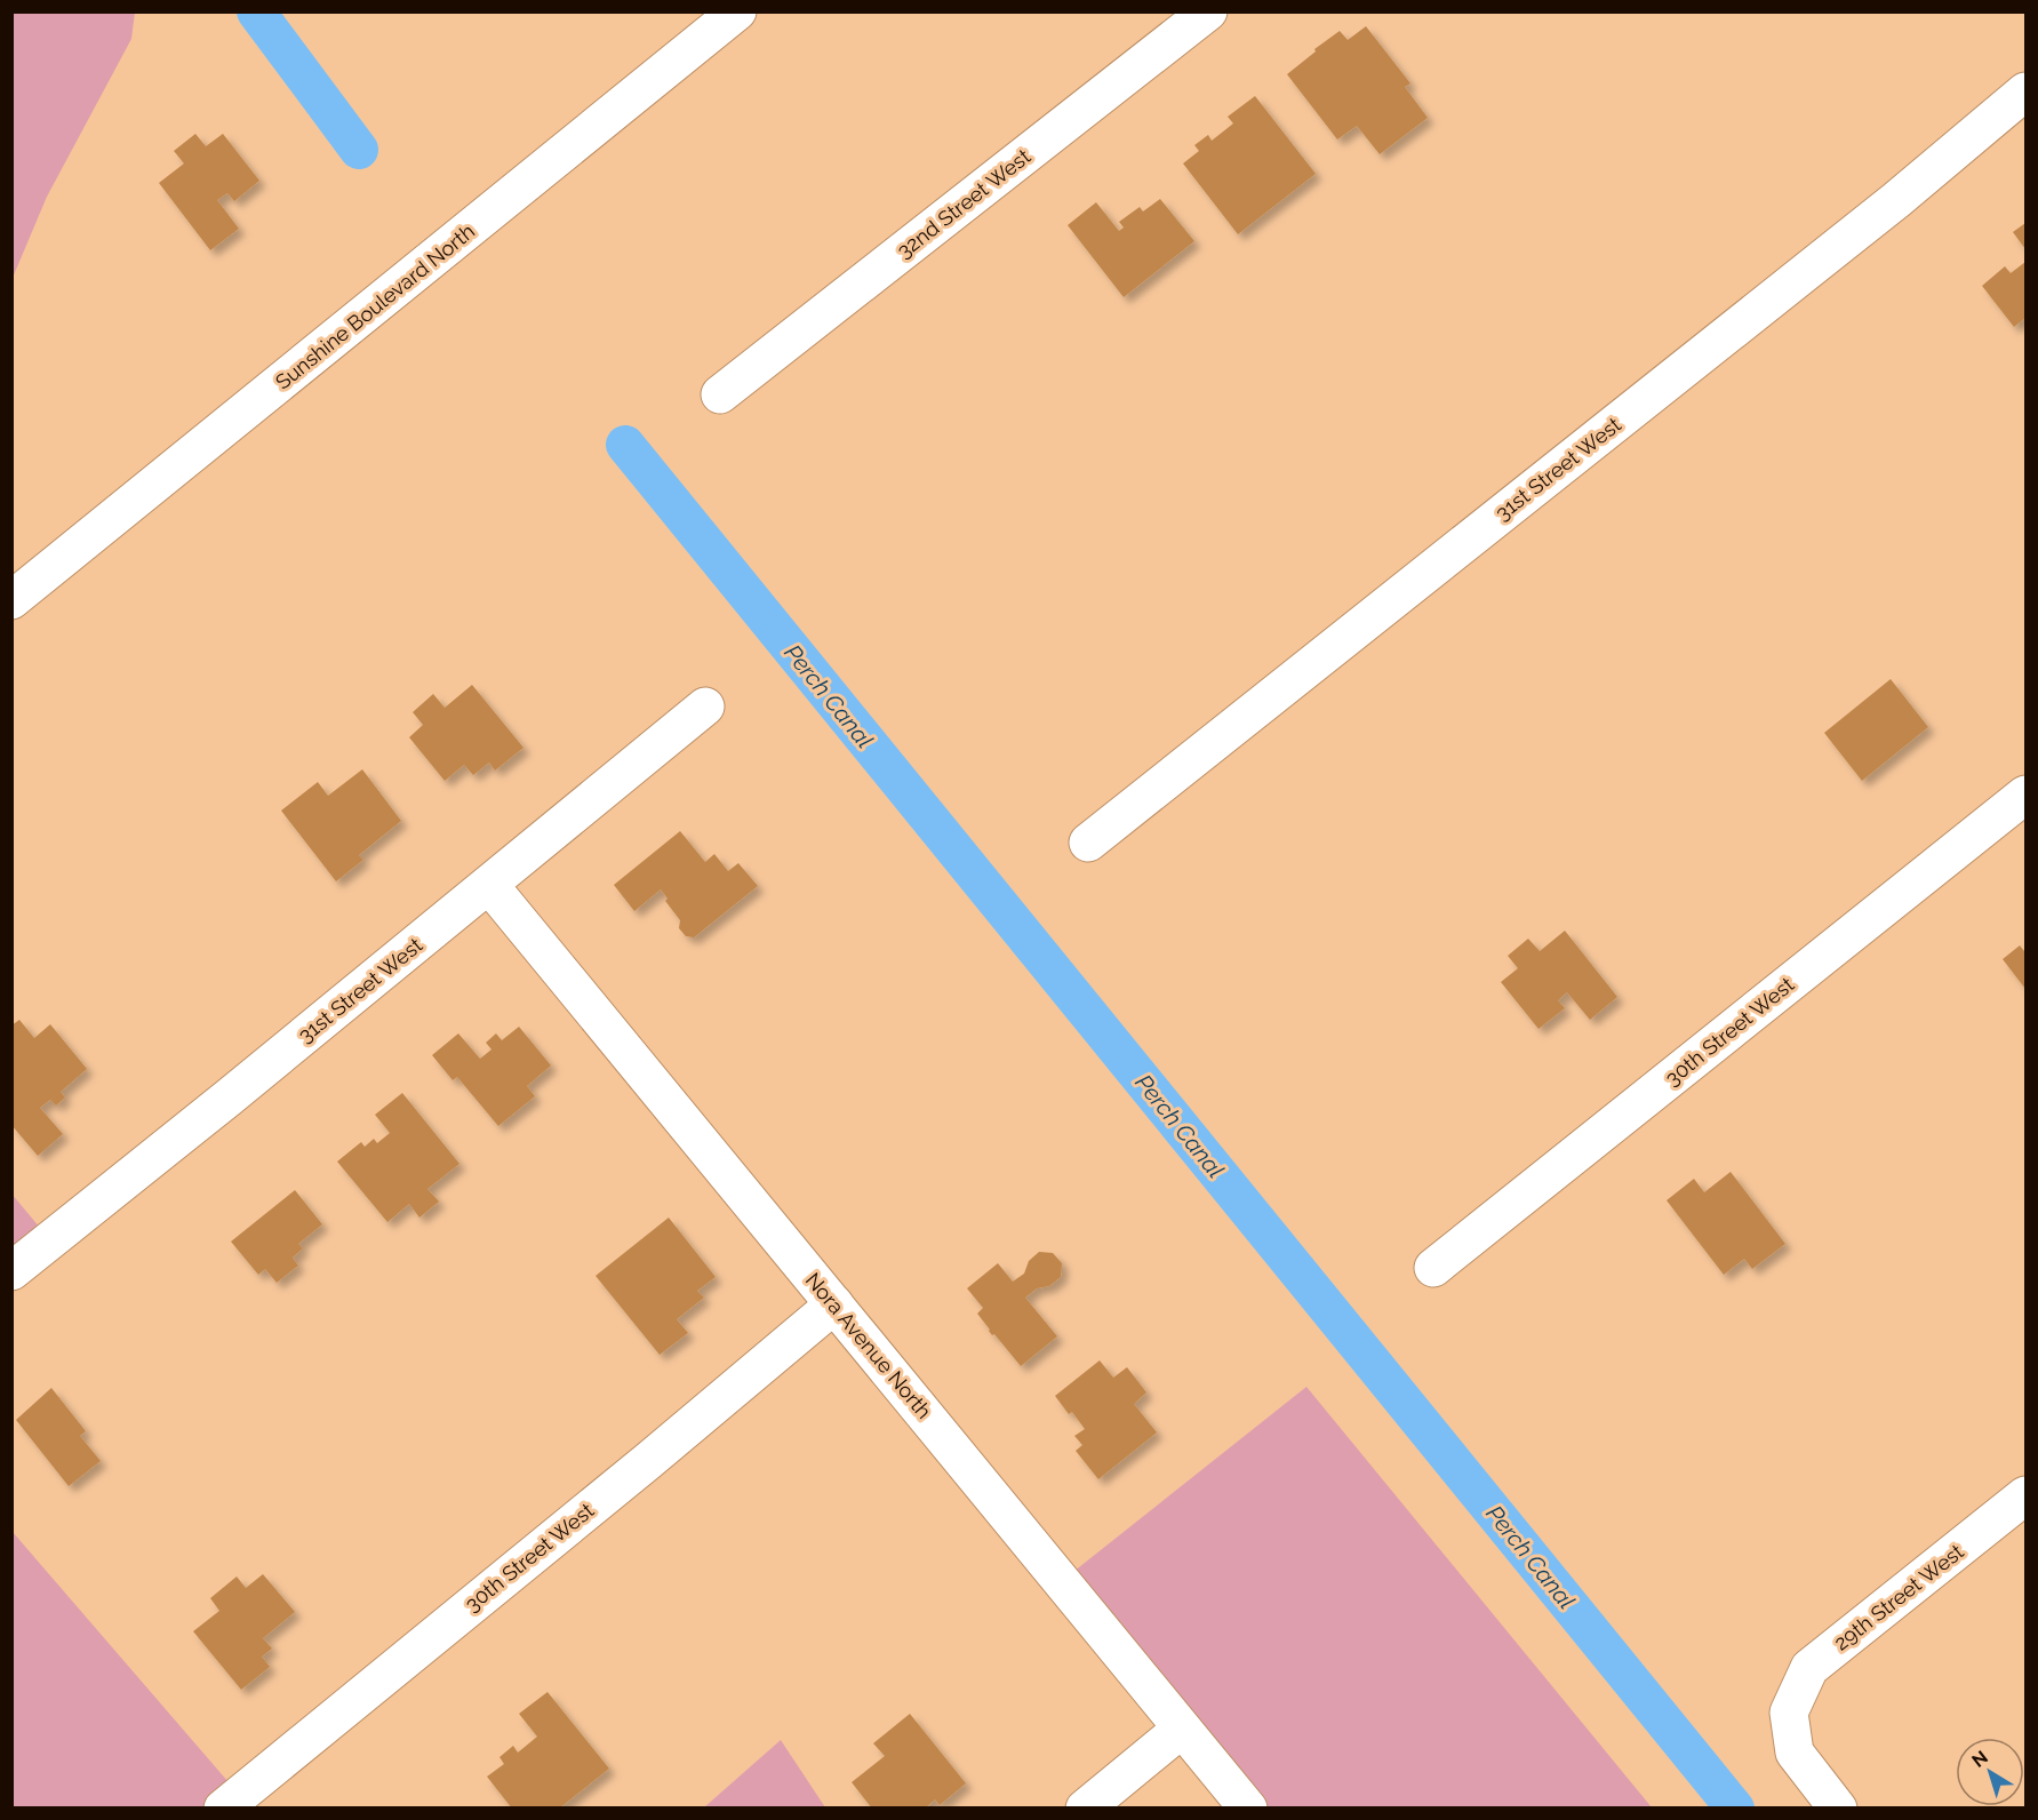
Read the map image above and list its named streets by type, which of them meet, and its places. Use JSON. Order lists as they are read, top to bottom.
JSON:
{
  "streets": {
    "street": [
      "32nd Street West",
      "Sunshine Boulevard North",
      "31st Street West",
      "30th Street West",
      "Nora Avenue North",
      "29th Street West"
    ]
  },
  "crossings": [
    ["31st Street West", "Nora Avenue North"],
    ["30th Street West", "Nora Avenue North"]
  ],
  "water": ["Perch Canal"],
  "north": "top left"
}
